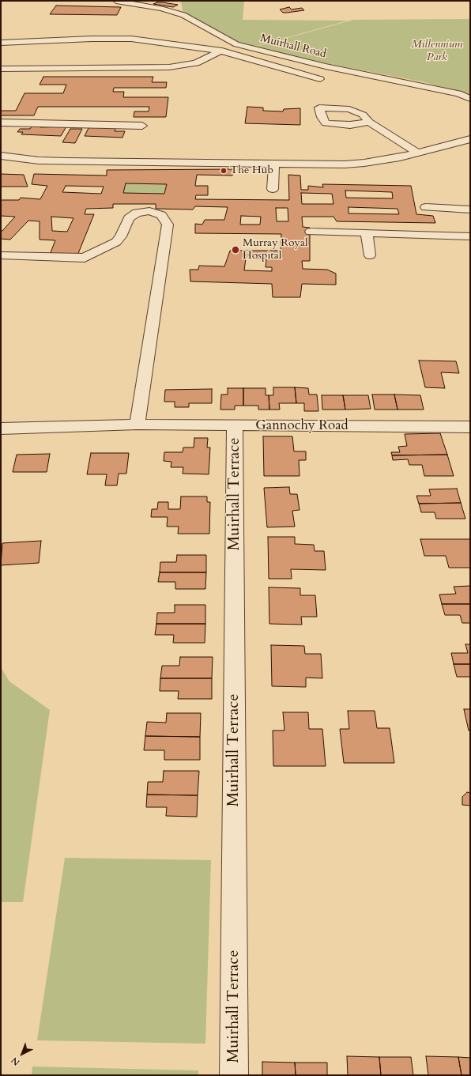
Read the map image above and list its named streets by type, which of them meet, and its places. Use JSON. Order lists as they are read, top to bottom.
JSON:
{
  "streets": {
    "street": ["Muirhall Road", "Gannochy Road", "Muirhall Terrace"]
  },
  "crossings": [
    ["Gannochy Road", "Muirhall Terrace"]
  ],
  "parks": ["Millennium Park"],
  "places": ["The Hub", "Murray Royal Hospital"],
  "north": "bottom left"
}
